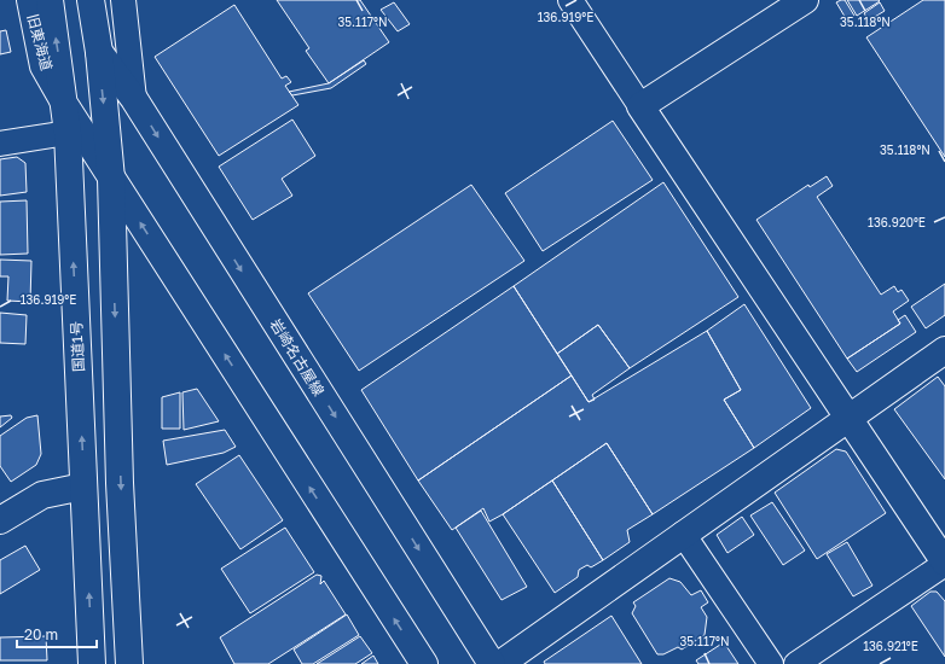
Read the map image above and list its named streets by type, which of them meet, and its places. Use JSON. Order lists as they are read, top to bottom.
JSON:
{
  "streets": {
    "main road": ["国道1号", "岩崎名古屋線"],
    "street": ["旧東海道"]
  },
  "crossings": [
    ["旧東海道", "国道1号"]
  ],
  "scale_bar": "20 m",
  "coordinates": [
    "136.919°E",
    "35.117°N",
    "35.118°N",
    "136.920°E",
    "136.921°E"
  ]
}
